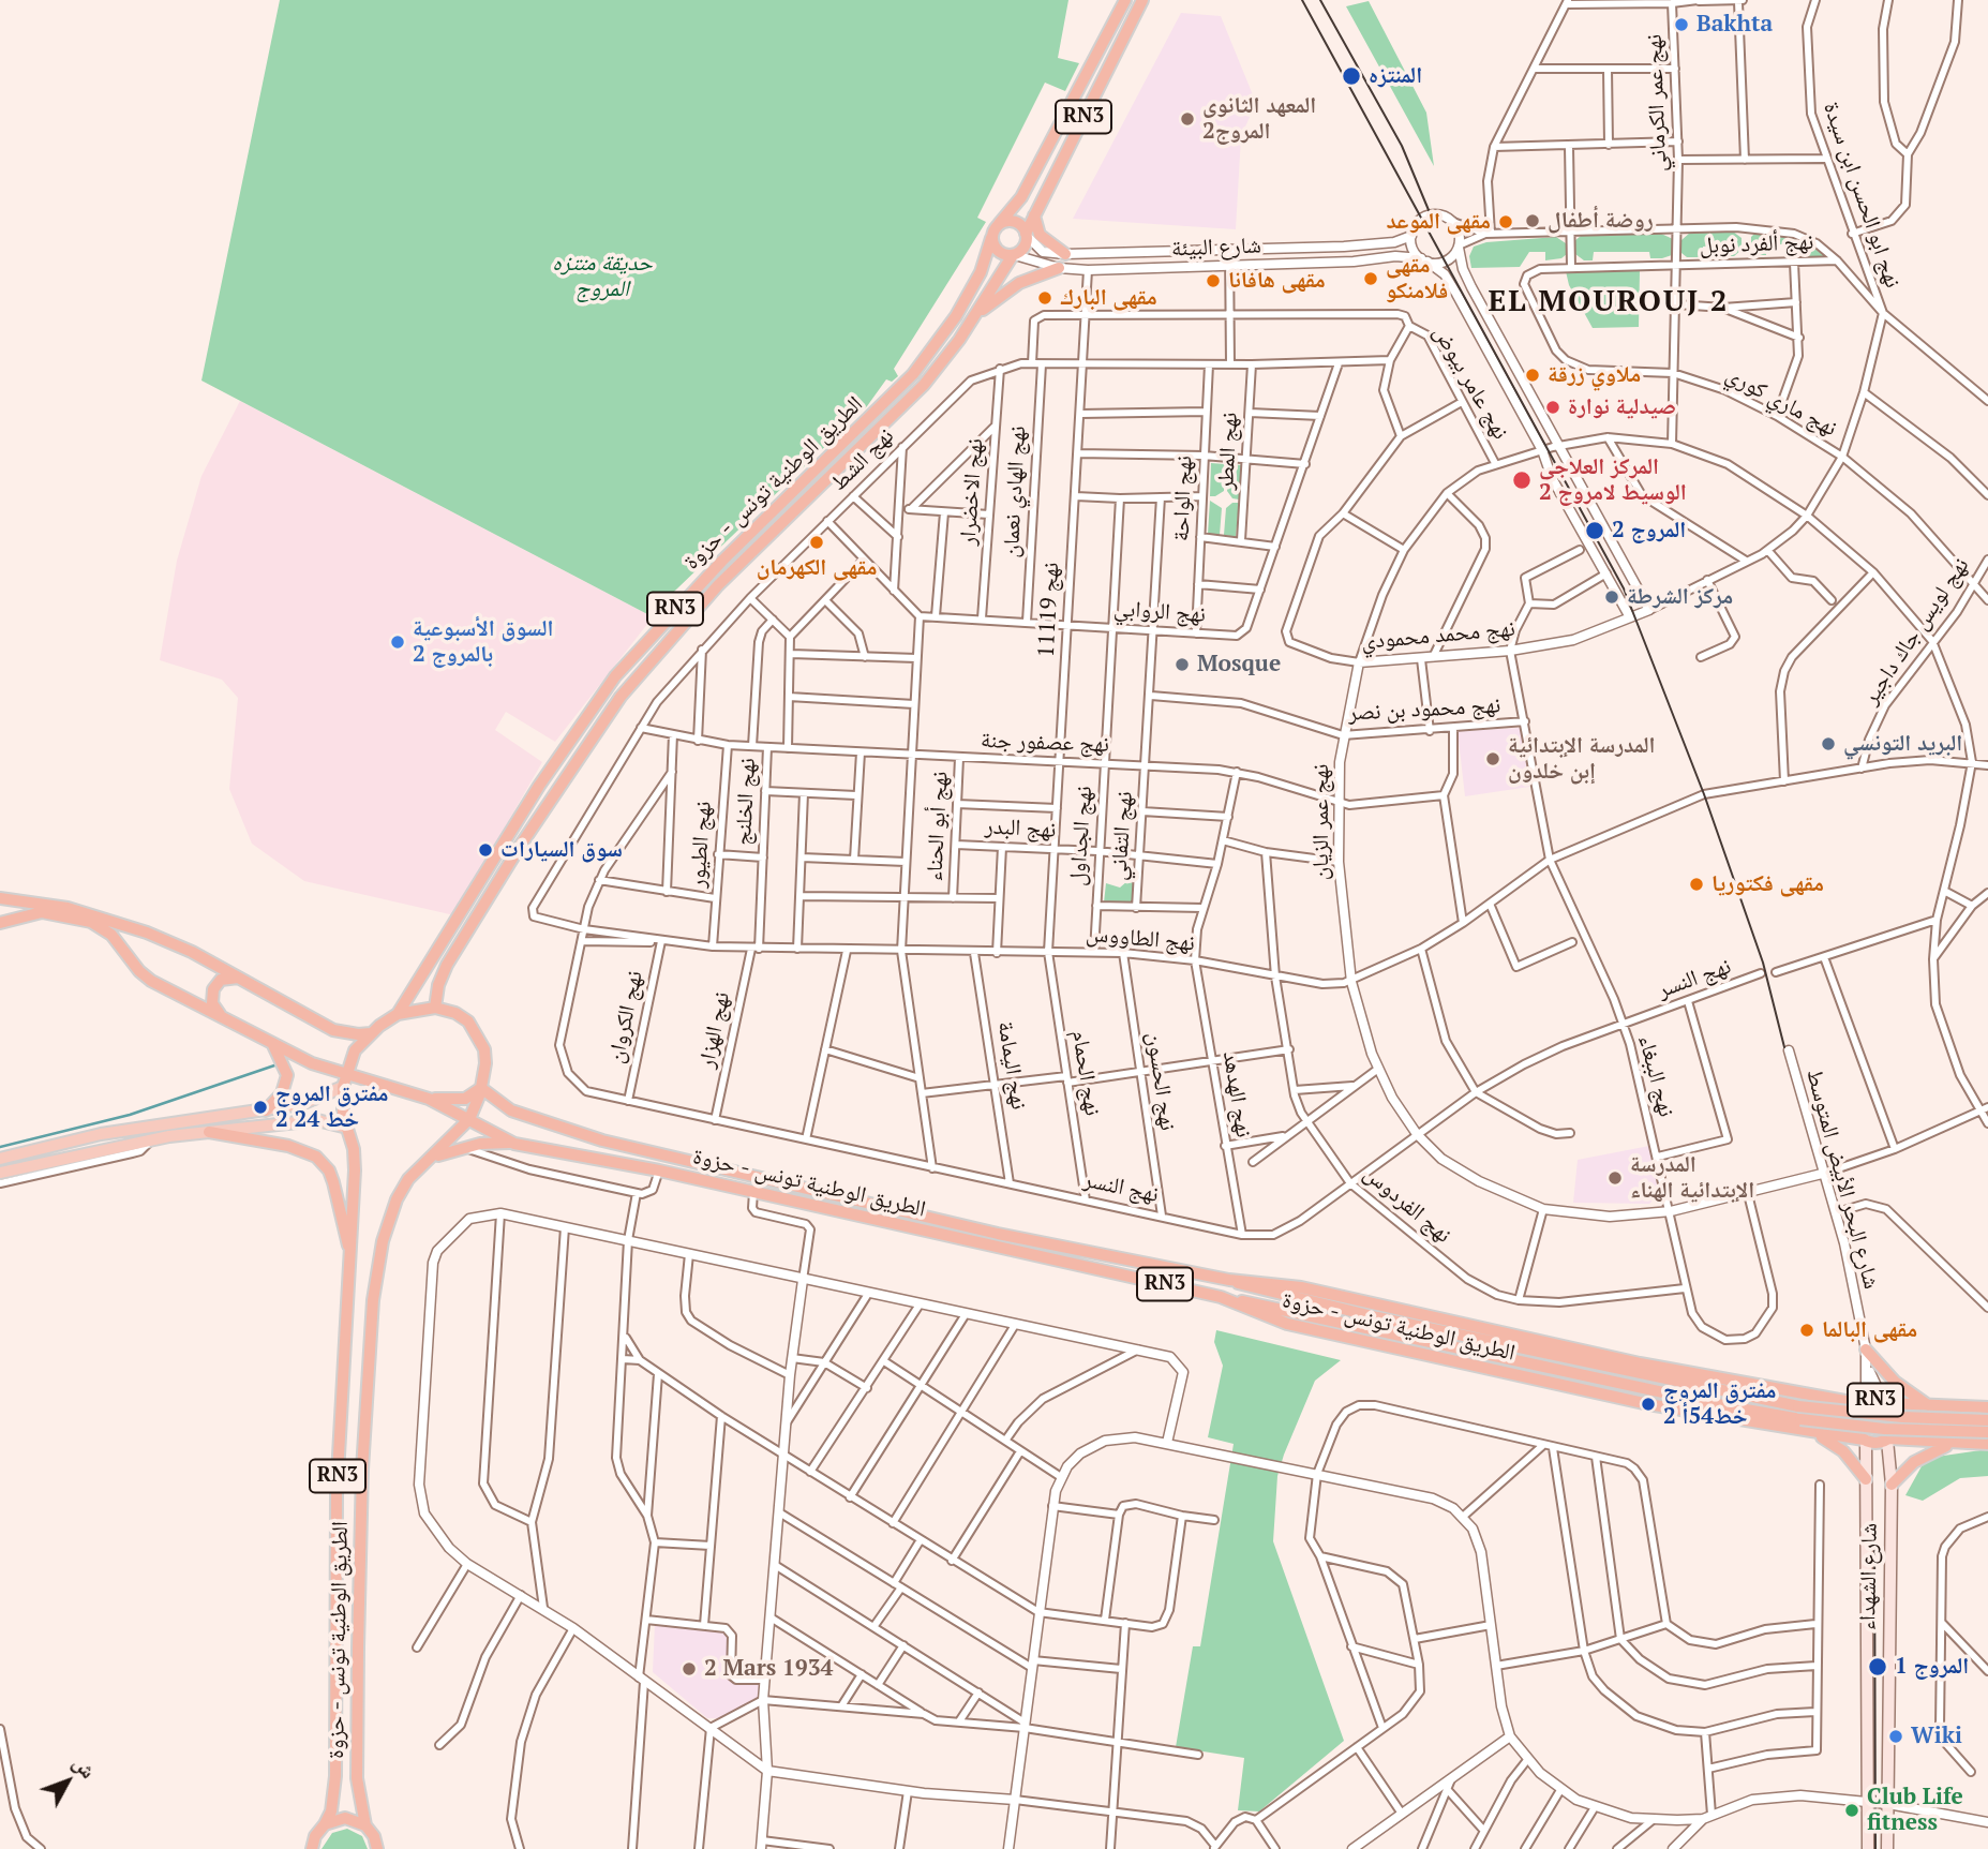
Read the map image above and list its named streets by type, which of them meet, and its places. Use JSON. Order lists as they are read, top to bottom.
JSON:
{
  "streets": {
    "highway": ["RN3", "الطريق الوطنية تونس - حزوة"],
    "main road": ["شارع الشهداء"],
    "street": [
      "نهج عمر الكرماني",
      "نهج ابو الحسن ابن سيدة",
      "نهج ألفرد نوبل",
      "شارع البيئة",
      "نهج عامر بيوض",
      "نهج ماري كوري",
      "نهج المطر",
      "نهج الشط",
      "نهج الاخضرار",
      "نهج الهادي نعمان",
      "نهج الواحة",
      "نهج 11119",
      "نهج الروابي",
      "نهج لويس جاك داجير",
      "نهج محمد محمودي",
      "نهج محمود بن نصر",
      "نهج عصفور جنة",
      "نهج الخلنج",
      "نهج عمر الزيان",
      "نهج أبو الحناء",
      "نهج البدر",
      "نهج الجداول",
      "نهج التفاني",
      "نهج الطيور",
      "نهج الطاووس",
      "نهج النسر",
      "نهج الكروان",
      "نهج الهزار",
      "نهج اليمامة",
      "نهج الحمام",
      "نهج الببغاء",
      "نهج الحسون",
      "نهج الهدهد",
      "شارع البحر الأبيض المتوسط",
      "نهج الفردوس"
    ]
  },
  "crossings": [
    ["نهج عمر الكرماني", "نهج ألفرد نوبل"],
    ["RN3", "شارع البيئة"],
    ["RN3", "الطريق الوطنية تونس - حزوة"],
    ["RN3", "شارع البحر الأبيض المتوسط"],
    ["RN3", "شارع الشهداء"],
    ["نهج ابو الحسن ابن سيدة", "نهج ألفرد نوبل"],
    ["نهج ألفرد نوبل", "شارع البيئة"],
    ["نهج ألفرد نوبل", "نهج ماري كوري"],
    ["شارع البيئة", "الطريق الوطنية تونس - حزوة"],
    ["شارع البيئة", "نهج 11119"],
    ["نهج عامر بيوض", "نهج محمد محمودي"],
    ["نهج ماري كوري", "نهج لويس جاك داجير"],
    ["نهج المطر", "نهج الشط"],
    ["نهج الشط", "نهج الاخضرار"],
    ["نهج الشط", "نهج الهادي نعمان"],
    ["نهج الشط", "نهج الواحة"],
    ["نهج الشط", "نهج 11119"],
    ["نهج الشط", "نهج الروابي"],
    ["نهج الشط", "نهج عصفور جنة"],
    ["نهج الشط", "نهج الطاووس"],
    ["الطريق الوطنية تونس - حزوة", "شارع البحر الأبيض المتوسط"],
    ["الطريق الوطنية تونس - حزوة", "شارع الشهداء"],
    ["نهج الاخضرار", "نهج الروابي"],
    ["نهج الهادي نعمان", "نهج الروابي"],
    ["نهج الواحة", "نهج الروابي"],
    ["نهج 11119", "نهج الروابي"],
    ["نهج 11119", "نهج عصفور جنة"],
    ["نهج 11119", "نهج البدر"],
    ["نهج 11119", "نهج الطاووس"],
    ["نهج 11119", "نهج الحمام"],
    ["نهج الروابي", "نهج الجداول"],
    ["نهج الروابي", "نهج التفاني"],
    ["نهج لويس جاك داجير", "نهج الطاووس"],
    ["نهج محمد محمودي", "نهج عمر الزيان"],
    ["نهج محمد محمودي", "نهج الببغاء"],
    ["نهج محمود بن نصر", "نهج عمر الزيان"],
    ["نهج محمود بن نصر", "نهج التفاني"],
    ["نهج محمود بن نصر", "نهج الببغاء"],
    ["نهج عصفور جنة", "نهج الخلنج"],
    ["نهج عصفور جنة", "نهج عمر الزيان"],
    ["نهج عصفور جنة", "نهج أبو الحناء"],
    ["نهج عصفور جنة", "نهج الجداول"],
    ["نهج عصفور جنة", "نهج التفاني"],
    ["نهج عصفور جنة", "نهج الطيور"],
    ["نهج عصفور جنة", "نهج الهدهد"],
    ["نهج الخلنج", "نهج الطاووس"],
    ["نهج الخلنج", "نهج الهزار"],
    ["نهج عمر الزيان", "نهج الطاووس"],
    ["نهج أبو الحناء", "نهج البدر"],
    ["نهج البدر", "نهج الجداول"],
    ["نهج البدر", "نهج التفاني"],
    ["نهج البدر", "نهج الهدهد"],
    ["نهج الجداول", "نهج الطاووس"],
    ["نهج الطيور", "نهج الطاووس"],
    ["نهج الطاووس", "نهج النسر"],
    ["نهج الطاووس", "نهج الكروان"],
    ["نهج الطاووس", "نهج الهزار"],
    ["نهج الطاووس", "نهج اليمامة"],
    ["نهج الطاووس", "نهج الحمام"],
    ["نهج الطاووس", "نهج الببغاء"],
    ["نهج الطاووس", "نهج الحسون"],
    ["نهج الطاووس", "نهج الهدهد"],
    ["نهج الطاووس", "نهج الفردوس"],
    ["نهج النسر", "نهج الكروان"],
    ["نهج النسر", "نهج الهزار"],
    ["نهج النسر", "نهج اليمامة"],
    ["نهج النسر", "نهج الحمام"],
    ["نهج النسر", "نهج الببغاء"],
    ["نهج النسر", "نهج الحسون"],
    ["نهج النسر", "نهج الهدهد"],
    ["نهج النسر", "نهج الفردوس"],
    ["نهج الببغاء", "نهج الفردوس"],
    ["شارع البحر الأبيض المتوسط", "شارع الشهداء"]
  ],
  "districts": ["EL MOUROUJ 2"],
  "parks": ["حديقة منتزه المروج"],
  "places": [
    "Bakhta",
    "المنتزه",
    "المعهد الثانوي المروج2",
    "روضة أطفال",
    "مقهى الموعد",
    "مقهى فلامنكو",
    "مقهى هافانا",
    "مقهى البارك",
    "ملاوي زرقة",
    "صيدلية نوارة",
    "المركز العلاجي الوسيط لامروج 2",
    "المروج 2",
    "مقهى الكهرمان",
    "مركز الشرطة",
    "السوق الأسبوعية بالمروج 2",
    "Mosque",
    "البريد التونسي",
    "المدرسة الإبتدائية إبن خلدون",
    "سوق السيارات",
    "مقهى فكتوريا",
    "مفترق المروج 2 خط 24",
    "المدرسة الإبتدائية الهناء",
    "مقهى البالما",
    "مفترق المروج 2 خط54أ",
    "المروج 1",
    "2 Mars 1934",
    "Wiki",
    "Club Life fitness"
  ],
  "north": "top right"
}
